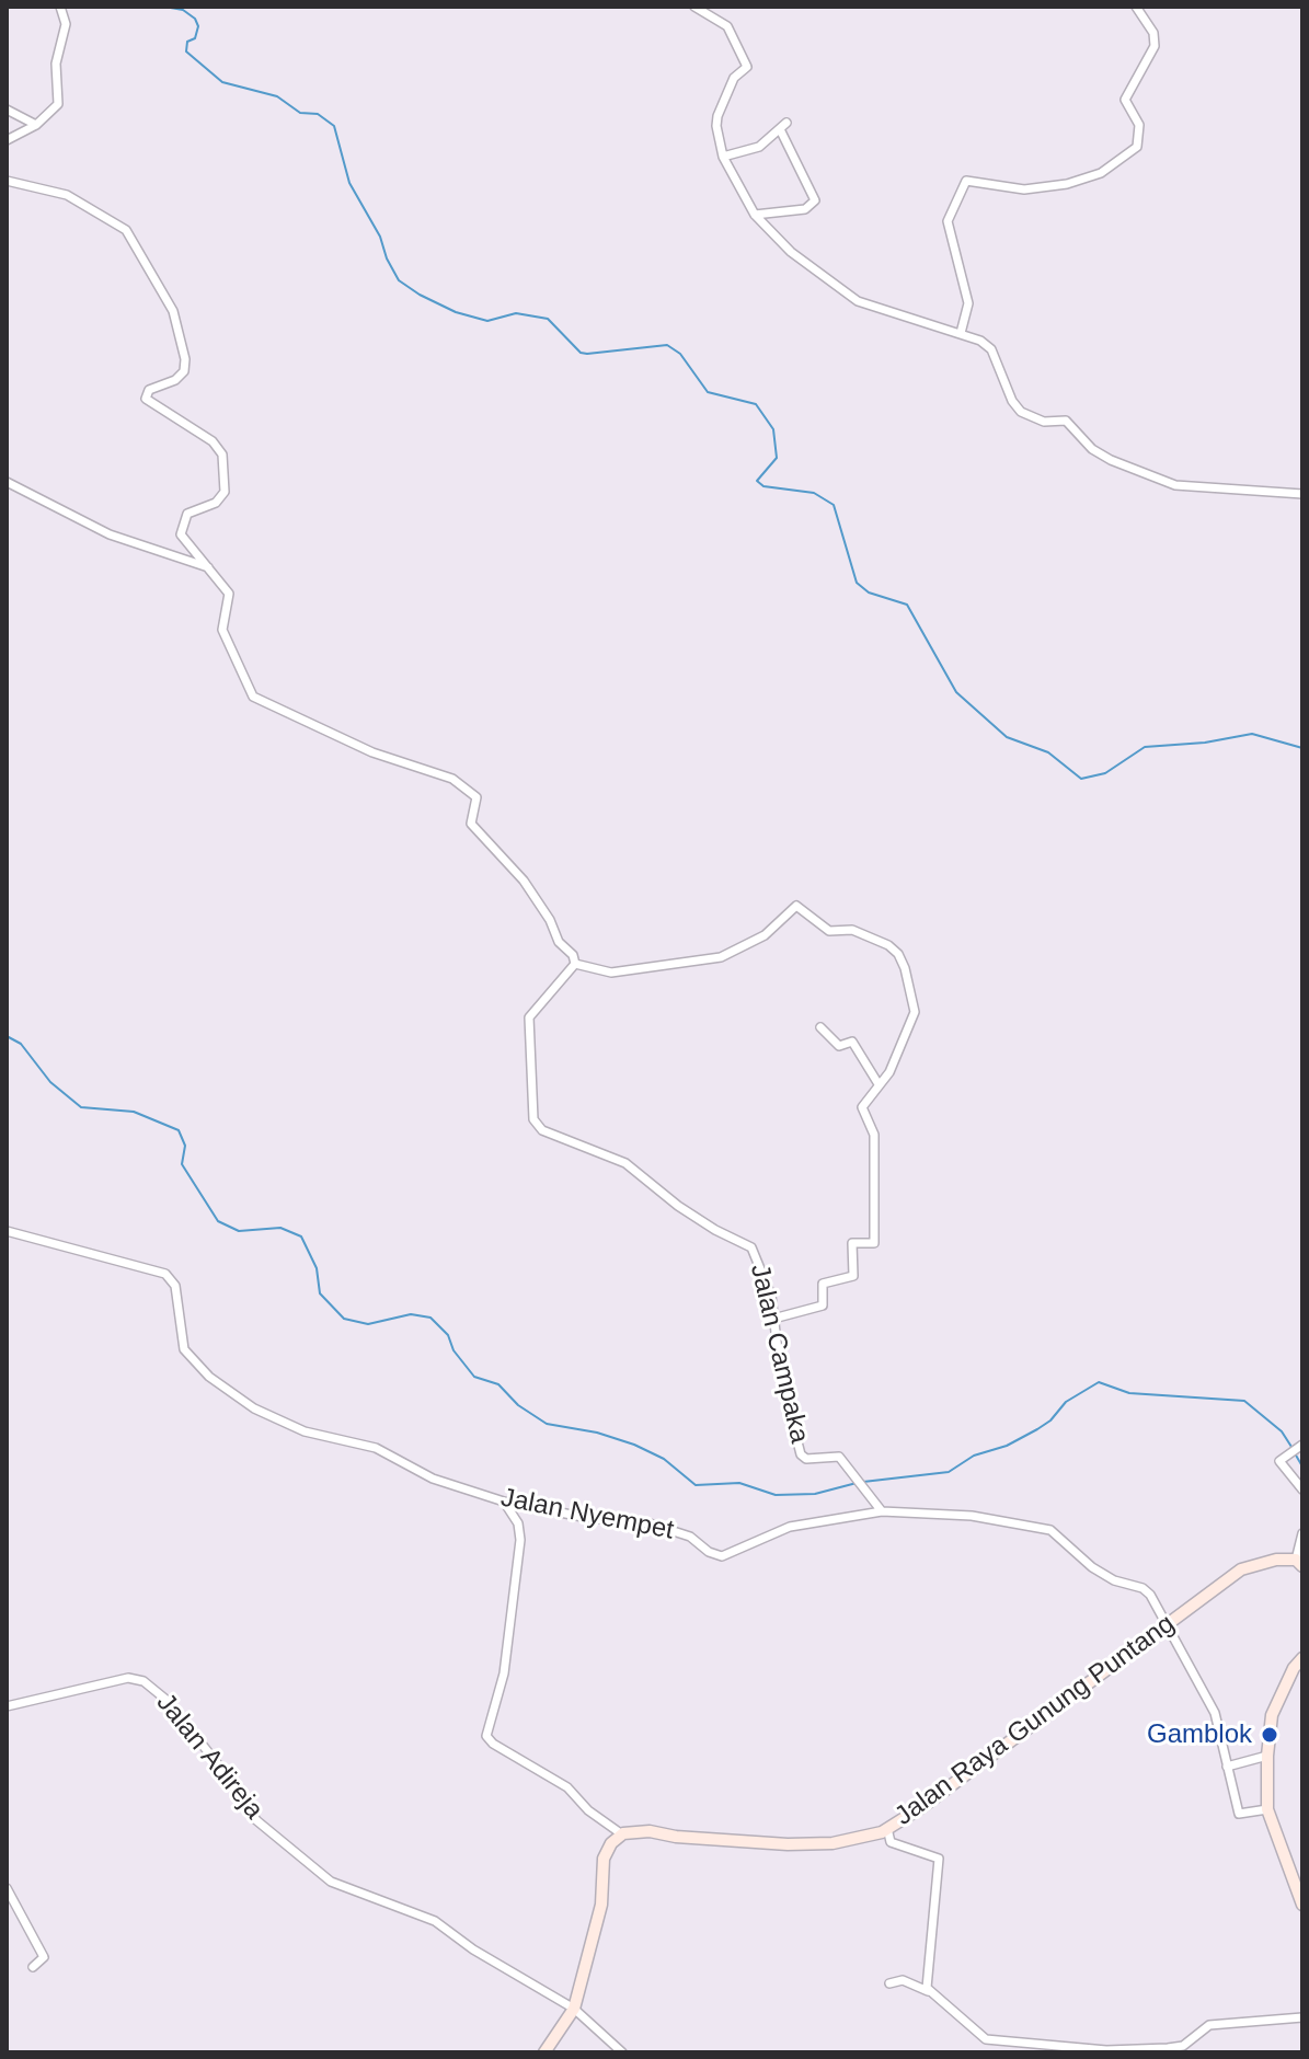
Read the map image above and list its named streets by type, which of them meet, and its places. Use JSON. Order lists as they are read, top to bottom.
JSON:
{
  "streets": {
    "street": [
      "Jalan Campaka",
      "Jalan Nyempet",
      "Jalan Raya Gunung Puntang",
      "Jalan Adireja"
    ]
  },
  "crossings": [
    ["Jalan Campaka", "Jalan Nyempet"],
    ["Jalan Nyempet", "Jalan Raya Gunung Puntang"]
  ],
  "places": ["Gamblok"]
}
